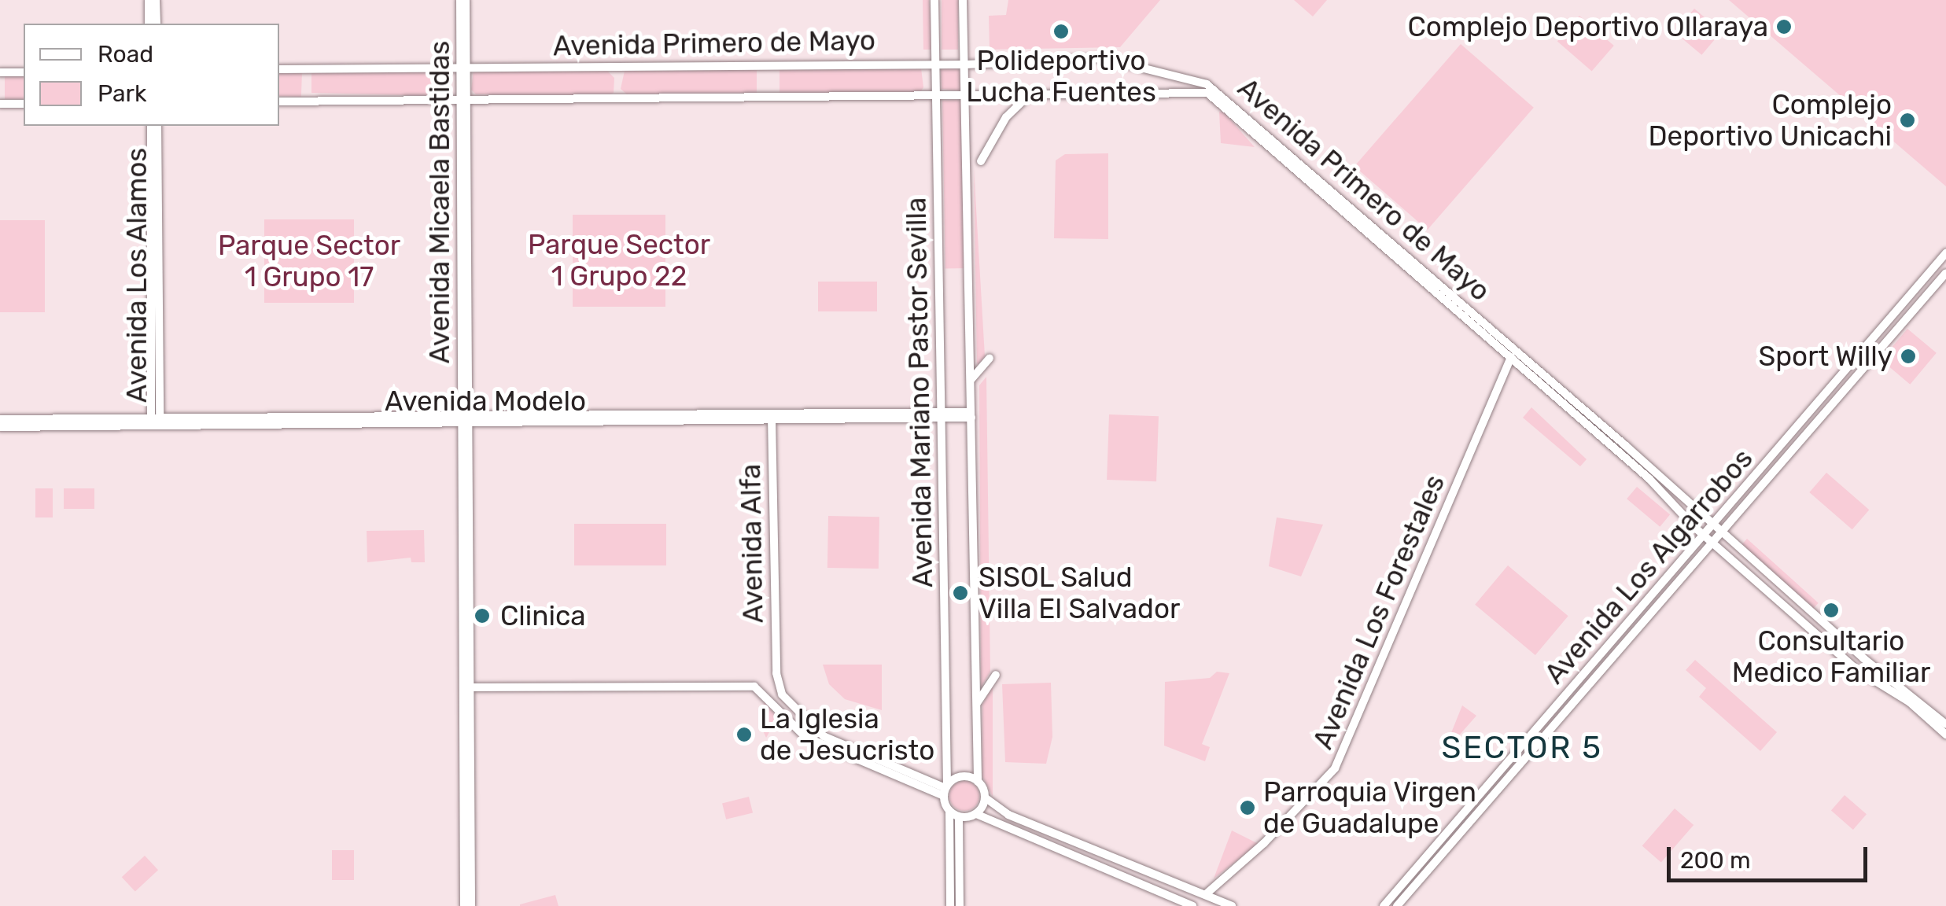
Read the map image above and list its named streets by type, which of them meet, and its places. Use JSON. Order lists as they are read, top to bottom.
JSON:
{
  "streets": {
    "street": [
      "Avenida Primero de Mayo",
      "Avenida Micaela Bastidas",
      "Avenida Los Alamos",
      "Avenida Mariano Pastor Sevilla",
      "Avenida Modelo",
      "Avenida Alfa",
      "Avenida Los Algarrobos",
      "Avenida Los Forestales"
    ]
  },
  "crossings": [
    ["Avenida Primero de Mayo", "Avenida Micaela Bastidas"],
    ["Avenida Primero de Mayo", "Avenida Mariano Pastor Sevilla"],
    ["Avenida Primero de Mayo", "Avenida Los Algarrobos"],
    ["Avenida Primero de Mayo", "Avenida Los Forestales"],
    ["Avenida Micaela Bastidas", "Avenida Modelo"],
    ["Avenida Los Alamos", "Avenida Modelo"],
    ["Avenida Mariano Pastor Sevilla", "Avenida Modelo"],
    ["Avenida Mariano Pastor Sevilla", "Avenida Alfa"],
    ["Avenida Modelo", "Avenida Alfa"]
  ],
  "districts": ["SECTOR 5"],
  "parks": ["Parque Sector 1 Grupo 22", "Parque Sector 1 Grupo 17"],
  "places": [
    "Complejo Deportivo Ollaraya",
    "Polideportivo Lucha Fuentes",
    "Complejo Deportivo Unicachi",
    "Sport Willy",
    "SISOL Salud Villa El Salvador",
    "Consultario Medico Familiar",
    "Clinica",
    "La Iglesia de Jesucristo",
    "Parroquia Virgen de Guadalupe"
  ],
  "legend": ["Road", "Park"],
  "scale_bar": "200 m"
}
